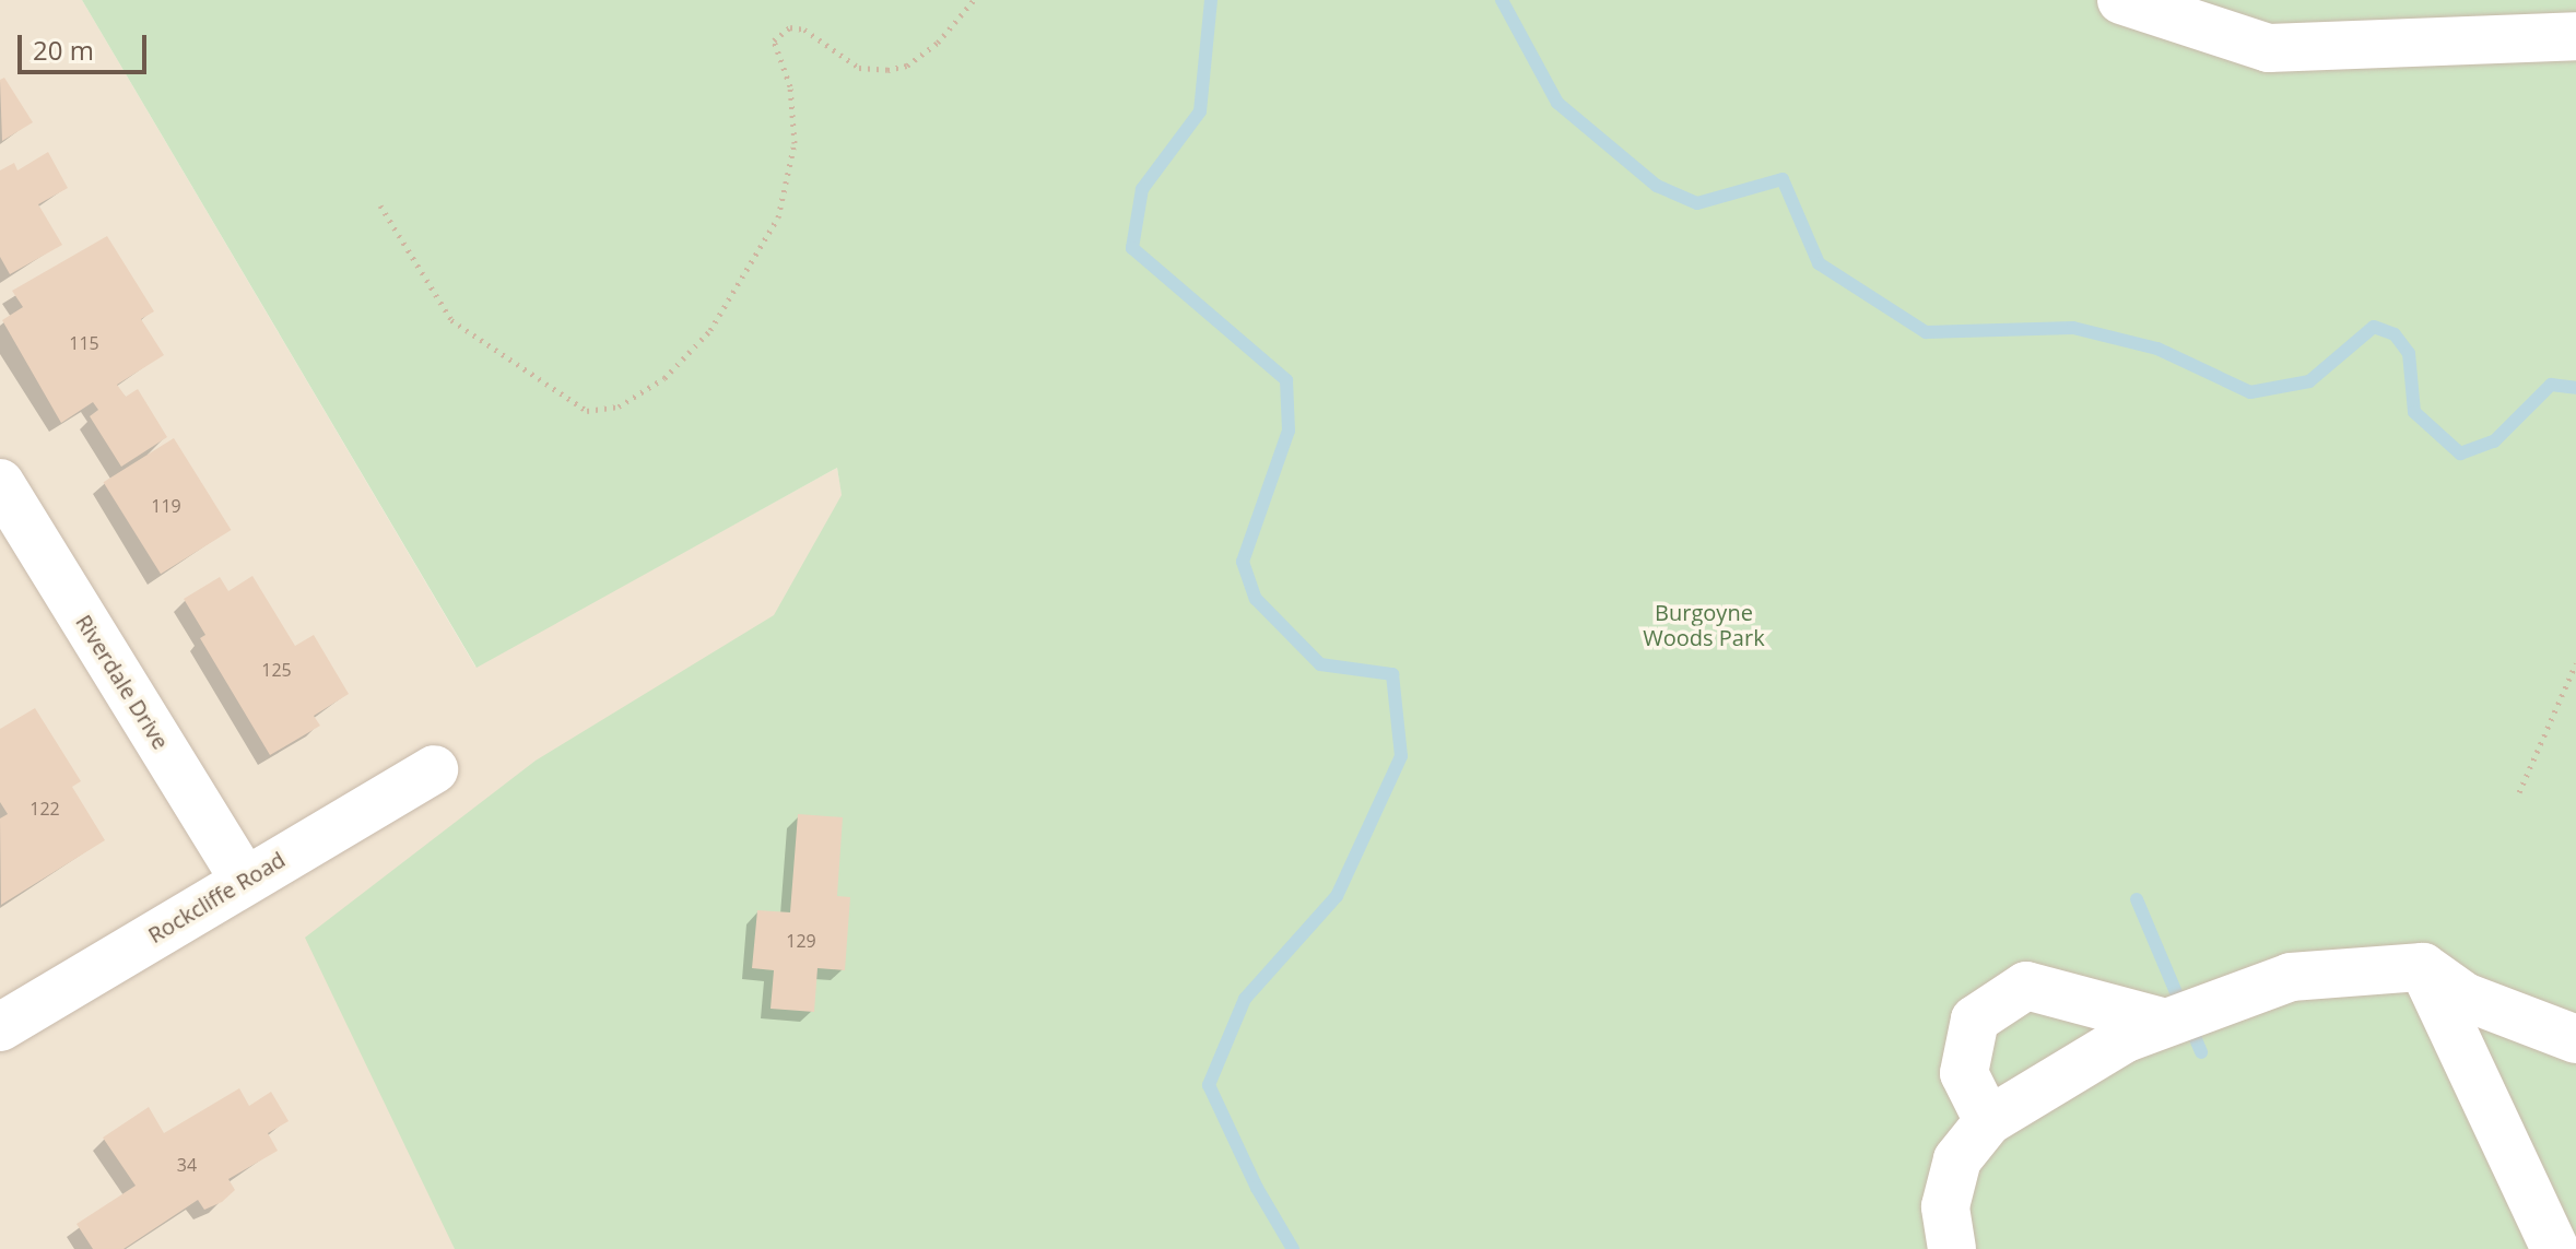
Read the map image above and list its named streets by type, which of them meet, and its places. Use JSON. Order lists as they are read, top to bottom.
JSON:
{
  "streets": {
    "street": ["Riverdale Drive", "Rockcliffe Road"]
  },
  "crossings": [
    ["Riverdale Drive", "Rockcliffe Road"]
  ],
  "parks": ["Burgoyne Woods Park"],
  "house_numbers": [
    "115",
    "119",
    "125",
    "122",
    "129",
    "34"
  ],
  "scale_bar": "20 m"
}
